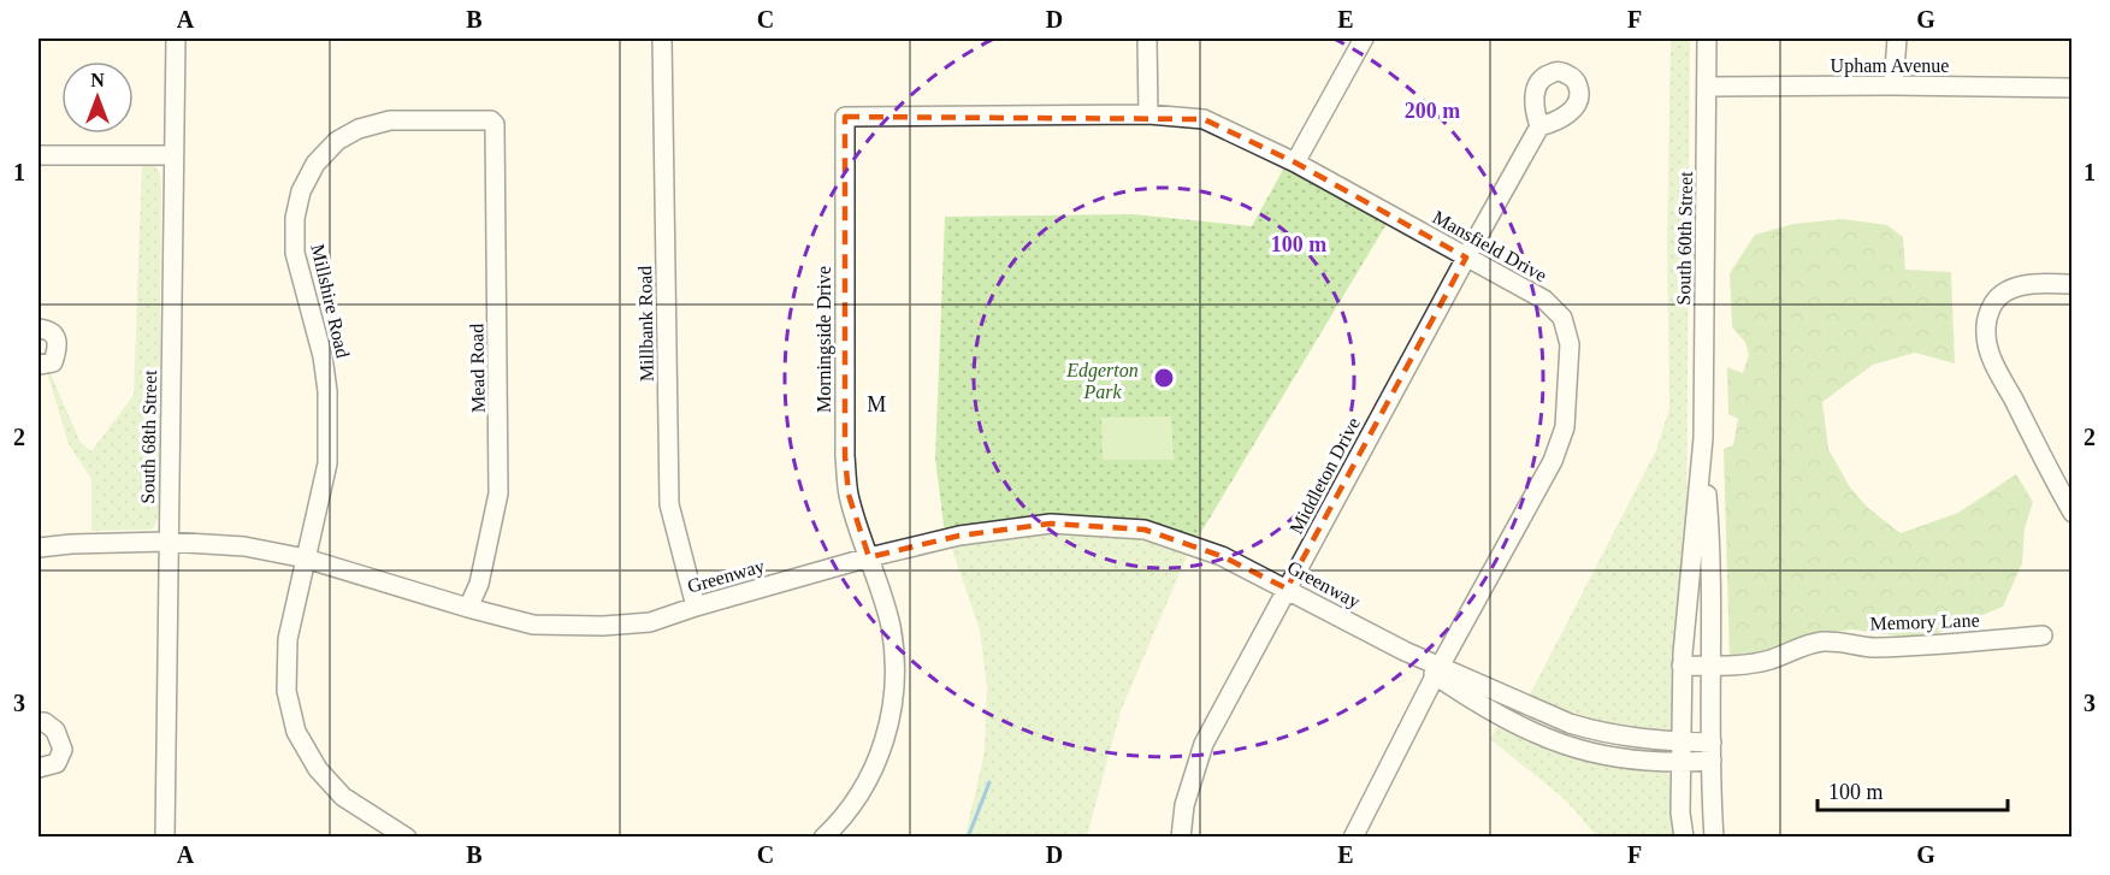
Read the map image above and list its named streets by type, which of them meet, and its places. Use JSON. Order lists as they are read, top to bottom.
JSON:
{
  "streets": {
    "street": [
      "Upham Avenue",
      "South 60th Street",
      "Mansfield Drive",
      "Millshire Road",
      "Millbank Road",
      "Morningside Drive",
      "Mead Road",
      "South 68th Street",
      "Middleton Drive",
      "Greenway",
      "Memory Lane"
    ]
  },
  "crossings": [
    ["Upham Avenue", "South 60th Street"],
    ["South 60th Street", "Greenway"],
    ["South 60th Street", "Memory Lane"],
    ["Mansfield Drive", "Morningside Drive"],
    ["Mansfield Drive", "Middleton Drive"],
    ["Mansfield Drive", "Greenway"],
    ["Millshire Road", "Mead Road"],
    ["Millshire Road", "Greenway"],
    ["Millbank Road", "Greenway"],
    ["Morningside Drive", "Greenway"],
    ["Mead Road", "Greenway"],
    ["South 68th Street", "Greenway"],
    ["Middleton Drive", "Greenway"]
  ],
  "districts": ["M"],
  "parks": ["Edgerton Park"],
  "scale_bar": "100 m",
  "north": "top",
  "grid": {
    "columns": [
      "A",
      "B",
      "C",
      "D",
      "E",
      "F",
      "G"
    ],
    "rows": ["1", "2", "3"]
  },
  "rings": ["200 m", "100 m"]
}
